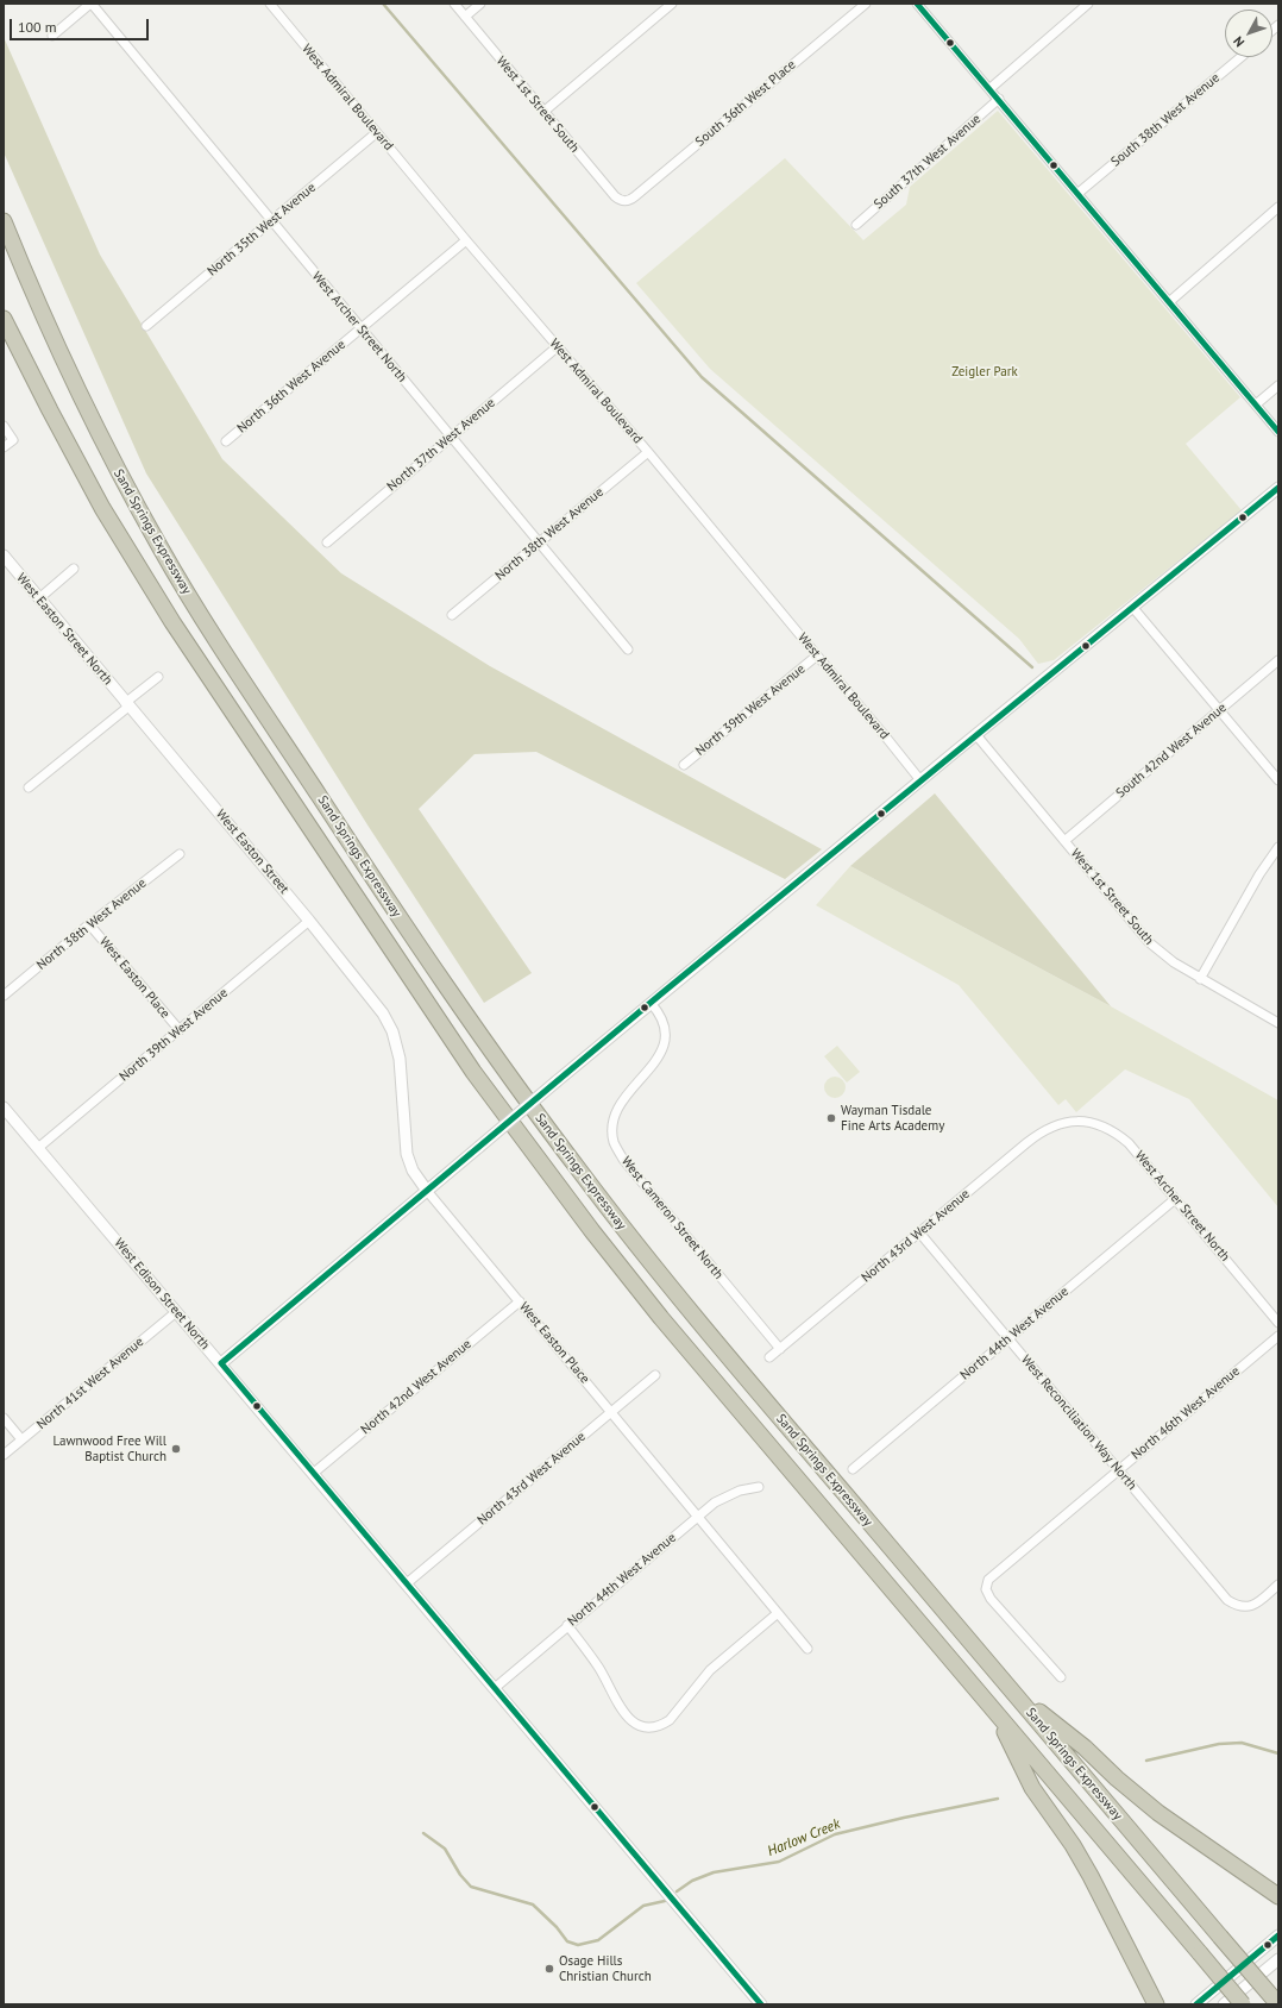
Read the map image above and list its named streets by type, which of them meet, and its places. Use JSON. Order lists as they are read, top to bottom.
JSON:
{
  "streets": {
    "highway": ["Sand Springs Expressway"],
    "street": [
      "West Admiral Boulevard",
      "South 36th West Place",
      "West 1st Street South",
      "South 38th West Avenue",
      "South 37th West Avenue",
      "North 35th West Avenue",
      "West Archer Street North",
      "North 36th West Avenue",
      "North 37th West Avenue",
      "North 38th West Avenue",
      "West Easton Street North",
      "North 39th West Avenue",
      "South 42nd West Avenue",
      "West Easton Street",
      "West Easton Place",
      "West Cameron Street North",
      "North 43rd West Avenue",
      "West Edison Street North",
      "North 44th West Avenue",
      "North 41st West Avenue",
      "North 42nd West Avenue",
      "North 46th West Avenue",
      "West Reconciliation Way North"
    ]
  },
  "crossings": [
    ["West Admiral Boulevard", "North 35th West Avenue"],
    ["West Admiral Boulevard", "North 36th West Avenue"],
    ["West Admiral Boulevard", "North 37th West Avenue"],
    ["West Admiral Boulevard", "North 38th West Avenue"],
    ["West Admiral Boulevard", "North 39th West Avenue"],
    ["South 36th West Place", "West 1st Street South"],
    ["West 1st Street South", "South 42nd West Avenue"],
    ["North 35th West Avenue", "West Archer Street North"],
    ["West Archer Street North", "North 36th West Avenue"],
    ["West Archer Street North", "North 37th West Avenue"],
    ["West Archer Street North", "North 38th West Avenue"],
    ["West Archer Street North", "North 43rd West Avenue"],
    ["West Archer Street North", "North 44th West Avenue"],
    ["North 38th West Avenue", "West Easton Place"],
    ["West Easton Street North", "West Easton Street"],
    ["North 39th West Avenue", "West Easton Street"],
    ["North 39th West Avenue", "West Easton Place"],
    ["North 39th West Avenue", "West Edison Street North"],
    ["West Easton Street", "West Easton Place"],
    ["West Easton Place", "North 43rd West Avenue"],
    ["West Easton Place", "North 44th West Avenue"],
    ["West Easton Place", "North 42nd West Avenue"],
    ["West Cameron Street North", "North 43rd West Avenue"],
    ["North 43rd West Avenue", "West Edison Street North"],
    ["North 43rd West Avenue", "West Reconciliation Way North"],
    ["West Edison Street North", "North 44th West Avenue"],
    ["West Edison Street North", "North 41st West Avenue"],
    ["West Edison Street North", "North 42nd West Avenue"],
    ["North 44th West Avenue", "West Reconciliation Way North"],
    ["North 46th West Avenue", "West Reconciliation Way North"]
  ],
  "water": ["Harlow Creek"],
  "parks": ["Zeigler Park"],
  "places": ["Wayman Tisdale Fine Arts Academy", "Lawnwood Free Will Baptist Church", "Osage Hills Christian Church"],
  "scale_bar": "100 m",
  "north": "bottom left"
}
